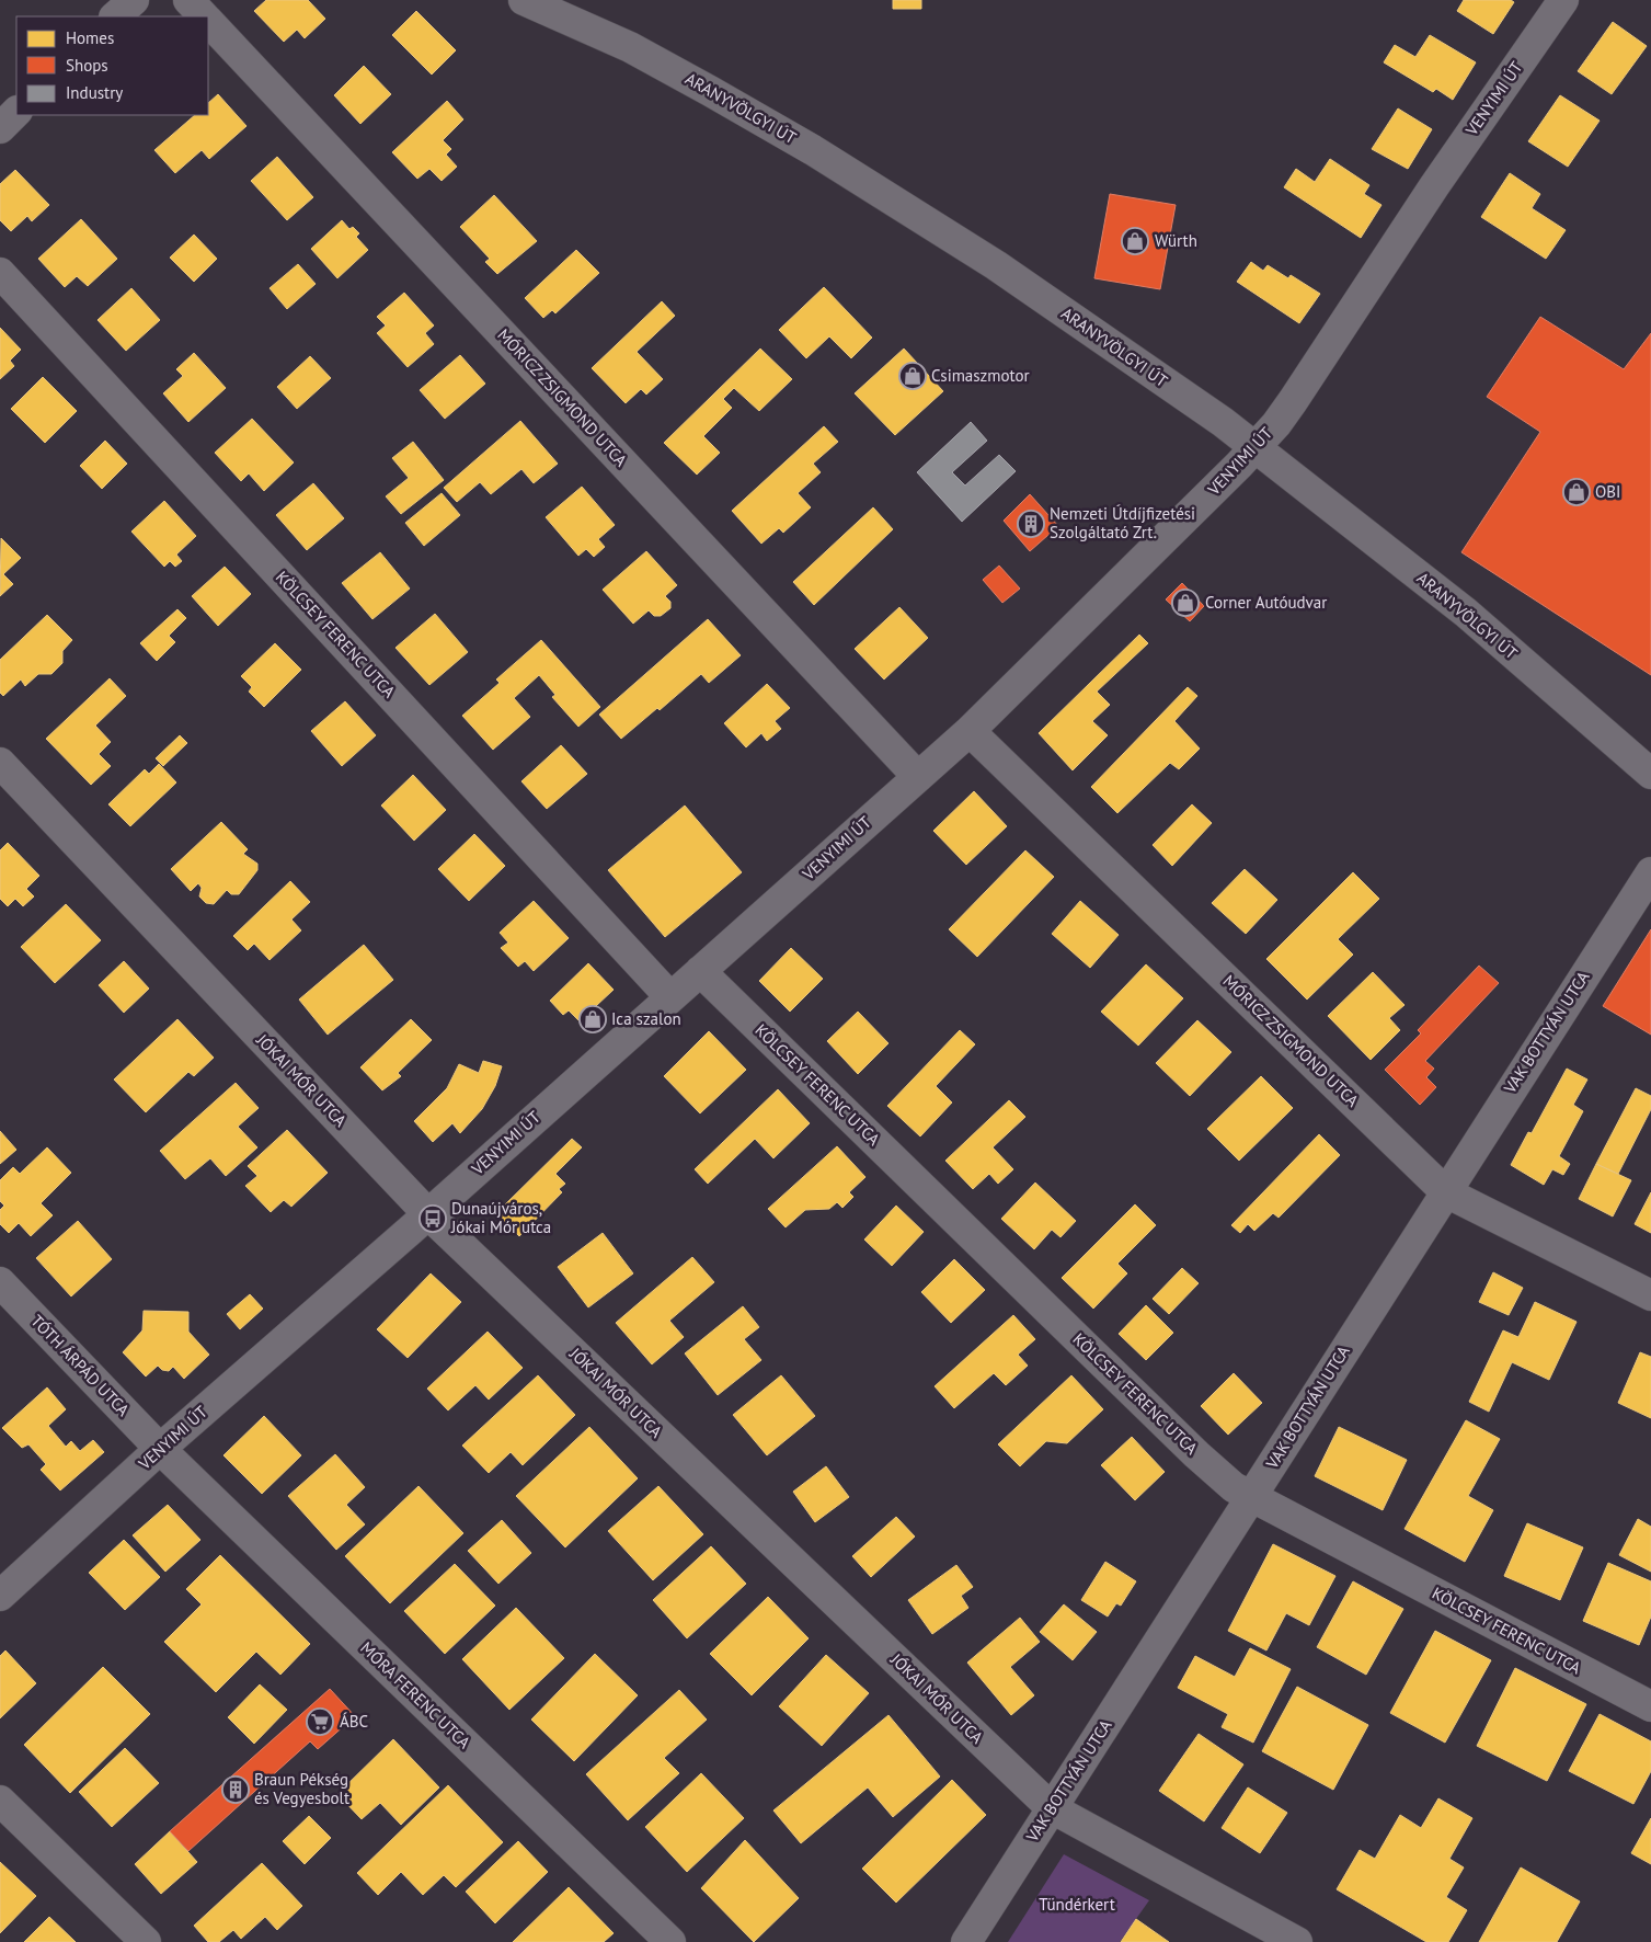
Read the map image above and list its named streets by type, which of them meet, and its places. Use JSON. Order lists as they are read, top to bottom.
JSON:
{
  "streets": {
    "street": [
      "VENYIMI ÚT",
      "ARANYVÖLGYI ÚT",
      "MÓRICZ ZSIGMOND UTCA",
      "KÖLCSEY FERENC UTCA",
      "VAK BOTTYÁN UTCA",
      "JÓKAI MÓR UTCA",
      "TÓTH ÁRPÁD UTCA",
      "MÓRA FERENC UTCA"
    ]
  },
  "crossings": [
    ["VENYIMI ÚT", "ARANYVÖLGYI ÚT"],
    ["VENYIMI ÚT", "MÓRICZ ZSIGMOND UTCA"],
    ["VENYIMI ÚT", "KÖLCSEY FERENC UTCA"],
    ["VENYIMI ÚT", "JÓKAI MÓR UTCA"],
    ["VENYIMI ÚT", "TÓTH ÁRPÁD UTCA"],
    ["VENYIMI ÚT", "MÓRA FERENC UTCA"],
    ["MÓRICZ ZSIGMOND UTCA", "VAK BOTTYÁN UTCA"],
    ["KÖLCSEY FERENC UTCA", "VAK BOTTYÁN UTCA"],
    ["VAK BOTTYÁN UTCA", "JÓKAI MÓR UTCA"],
    ["TÓTH ÁRPÁD UTCA", "MÓRA FERENC UTCA"]
  ],
  "parks": ["Tündérkert"],
  "places": {
    "shop": [
      "Würth",
      "Csimaszmotor",
      "OBI",
      "Corner Autóudvar",
      "Ica szalon"
    ],
    "building": ["Nemzeti Útdíjfizetési Szolgáltató Zrt.", "Braun Pékség és Vegyesbolt"],
    "bus stop": ["Dunaújváros, Jókai Mór utca"],
    "supermarket": ["ÁBC"]
  },
  "legend": ["Homes", "Shops", "Industry"]
}
